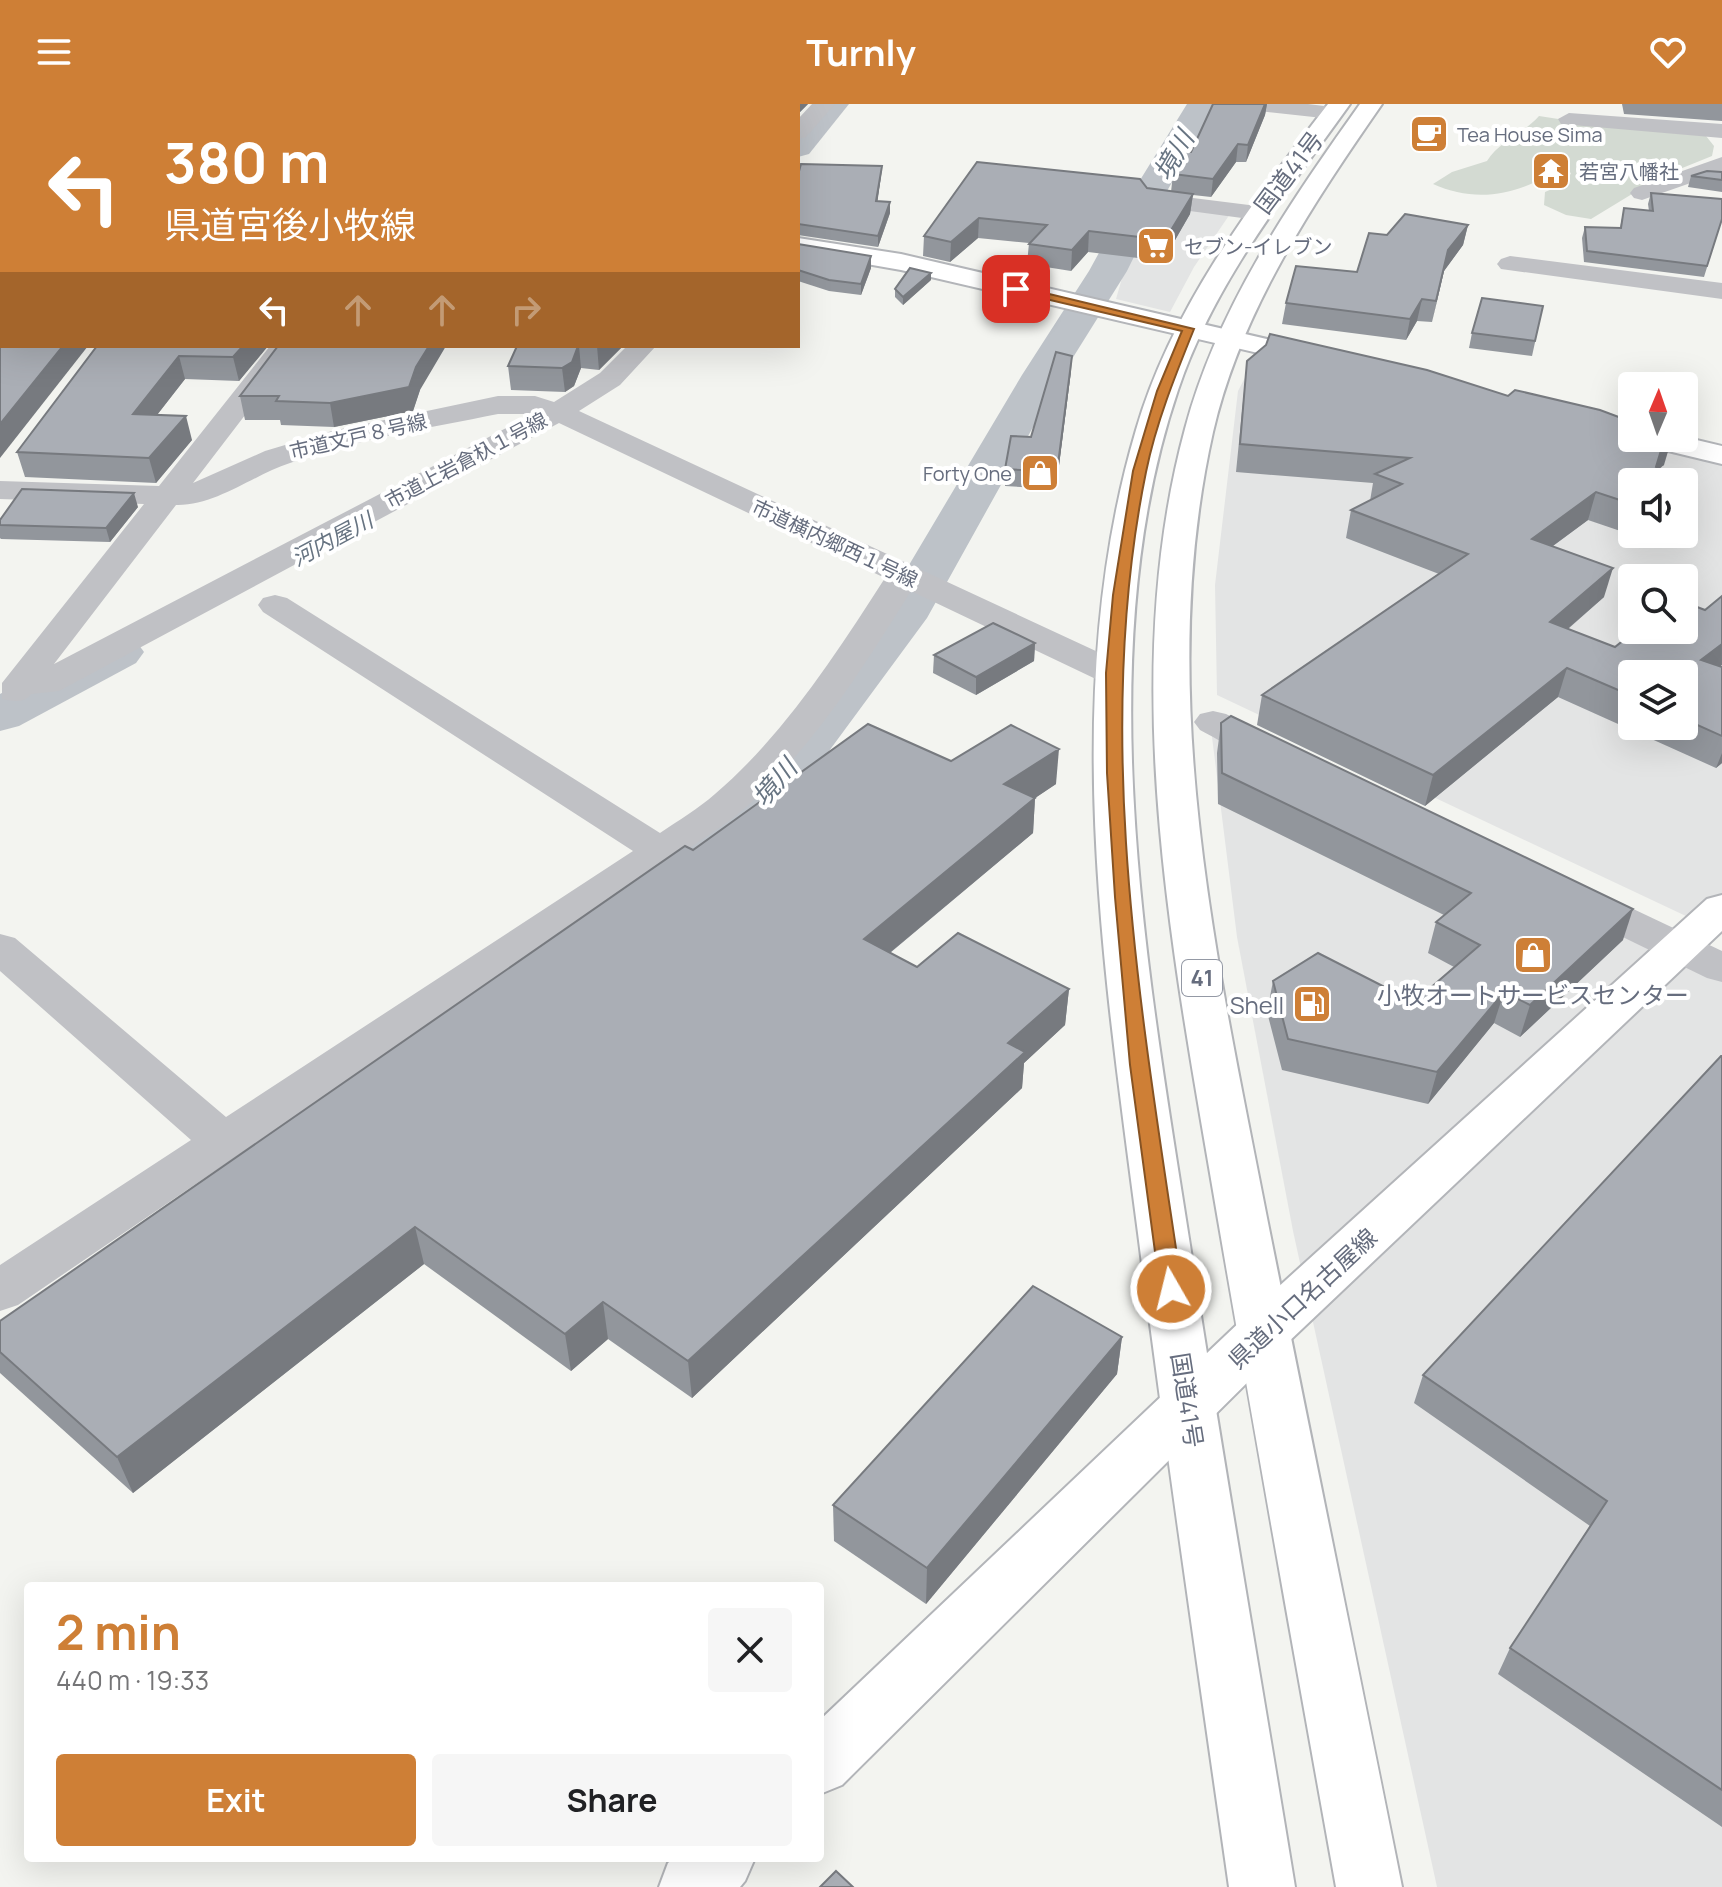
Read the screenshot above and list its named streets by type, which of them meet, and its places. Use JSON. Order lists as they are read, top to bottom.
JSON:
{
  "streets": {
    "main road": ["国道41号", "41", "県道小口名古屋線"],
    "street": ["市道文戸８号線", "市道上岩倉杁１号線", "市道横内郷西１号線"]
  },
  "crossings": [
    ["国道41号", "市道横内郷西１号線"],
    ["国道41号", "県道小口名古屋線"],
    ["市道文戸８号線", "市道上岩倉杁１号線"],
    ["市道文戸８号線", "市道横内郷西１号線"],
    ["市道上岩倉杁１号線", "市道横内郷西１号線"]
  ],
  "water": ["境川", "河内屋川"],
  "places": {
    "cafe": ["Tea House Sima"],
    "temple": ["若宮八幡社"],
    "supermarket": ["セブン-イレブン"],
    "shop": ["Forty One", "小牧オートサービスセンター"],
    "fuel station": ["Shell"]
  },
  "north": "top",
  "page": {
    "header": "Turnly",
    "turn": ["380 m", "県道宮後小牧線"],
    "heading": ["2 min", "440 m · 19:33"],
    "buttons": ["Exit", "Share"]
  }
}
